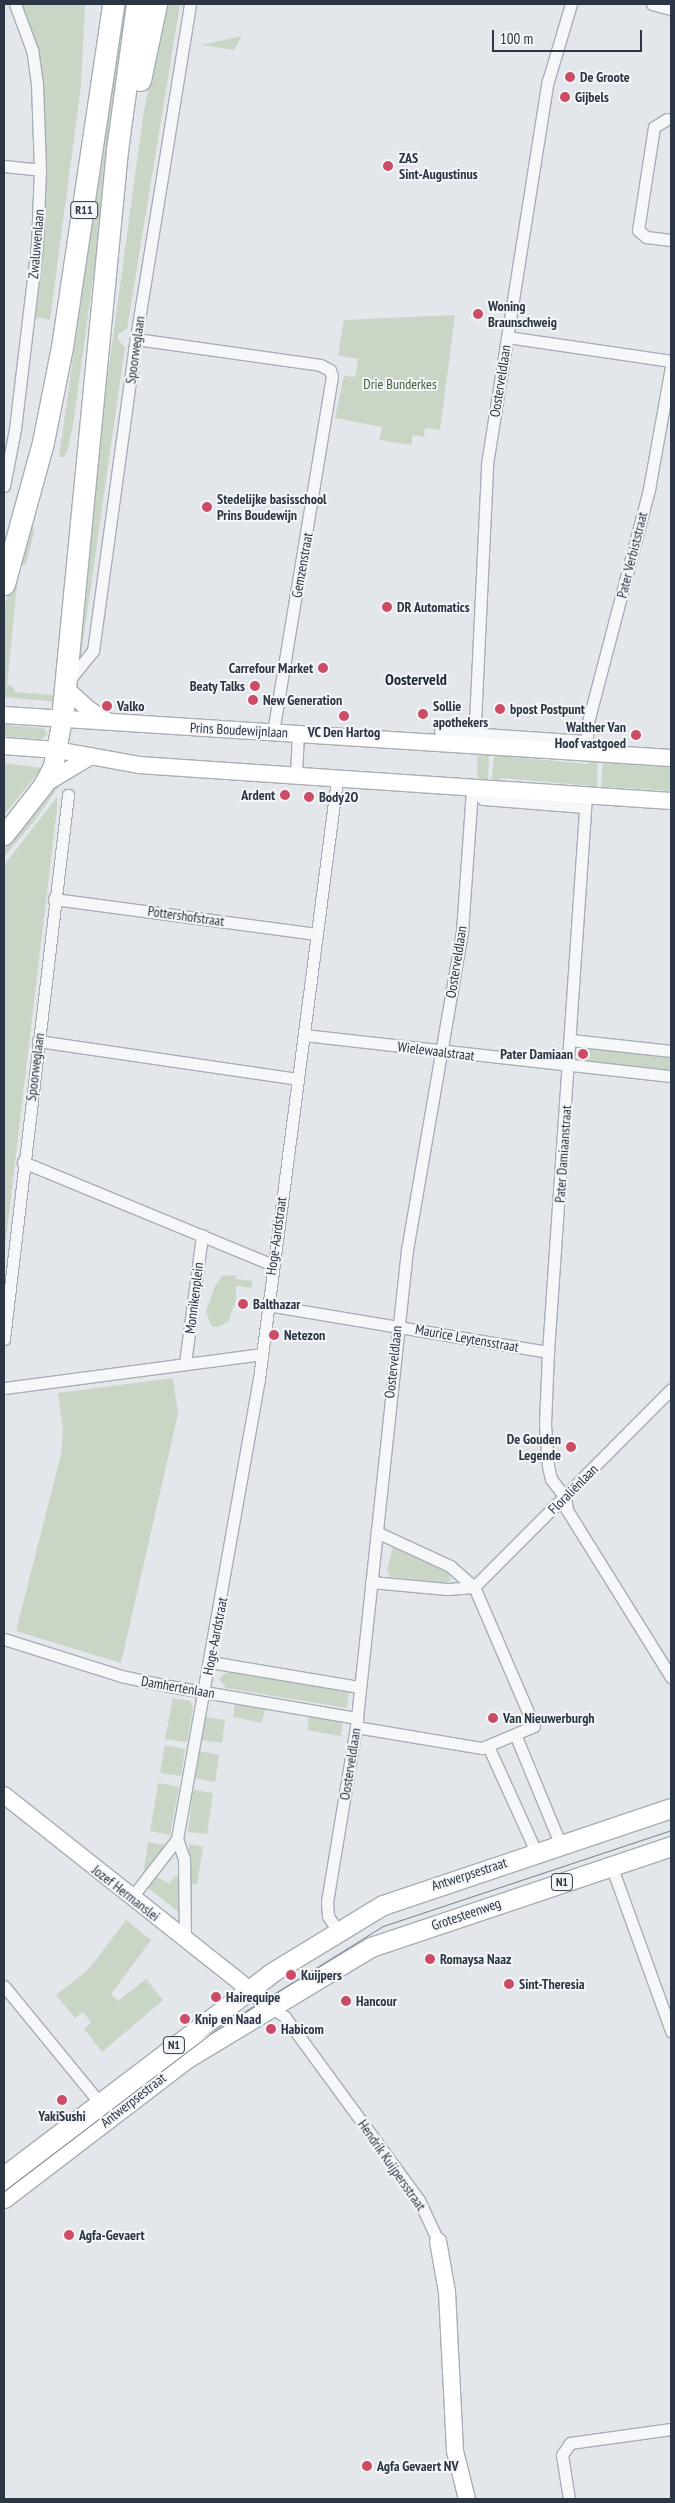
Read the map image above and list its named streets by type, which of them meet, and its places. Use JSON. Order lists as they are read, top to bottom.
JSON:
{
  "streets": {
    "highway": ["R11"],
    "main road": [
      "Prins Boudewijnlaan",
      "Antwerpsestraat",
      "N1",
      "Jozef Hermanslei",
      "Grotesteenweg",
      "Hendrik Kuijpersstraat"
    ],
    "street": [
      "Zwaluwenlaan",
      "Spoorweglaan",
      "Oosterveldlaan",
      "Pater Verbiststraat",
      "Gemzenstraat",
      "Pottershofstraat",
      "Wielewaalstraat",
      "Pater Damiaanstraat",
      "Hoge-Aardstraat",
      "Monnikenplein",
      "Maurice Leytensstraat",
      "Floraliënlaan",
      "Damhertenlaan"
    ]
  },
  "crossings": [
    ["R11", "Spoorweglaan"],
    ["R11", "Prins Boudewijnlaan"],
    ["Spoorweglaan", "Gemzenstraat"],
    ["Spoorweglaan", "Pottershofstraat"],
    ["Oosterveldlaan", "Prins Boudewijnlaan"],
    ["Oosterveldlaan", "Wielewaalstraat"],
    ["Oosterveldlaan", "Maurice Leytensstraat"],
    ["Oosterveldlaan", "Damhertenlaan"],
    ["Oosterveldlaan", "Antwerpsestraat"],
    ["Pater Verbiststraat", "Prins Boudewijnlaan"],
    ["Gemzenstraat", "Prins Boudewijnlaan"],
    ["Pottershofstraat", "Hoge-Aardstraat"],
    ["Wielewaalstraat", "Pater Damiaanstraat"],
    ["Wielewaalstraat", "Hoge-Aardstraat"],
    ["Pater Damiaanstraat", "Maurice Leytensstraat"],
    ["Pater Damiaanstraat", "Floraliënlaan"],
    ["Hoge-Aardstraat", "Maurice Leytensstraat"],
    ["Hoge-Aardstraat", "Damhertenlaan"],
    ["Floraliënlaan", "Damhertenlaan"],
    ["Antwerpsestraat", "N1"],
    ["Antwerpsestraat", "Jozef Hermanslei"],
    ["Antwerpsestraat", "Grotesteenweg"],
    ["Antwerpsestraat", "Hendrik Kuijpersstraat"],
    ["Grotesteenweg", "Hendrik Kuijpersstraat"]
  ],
  "districts": ["Oosterveld"],
  "parks": ["Drie Bunderkes"],
  "places": [
    "De Groote",
    "Gijbels",
    "ZAS Sint-Augustinus",
    "Woning Braunschweig",
    "Stedelijke basisschool Prins Boudewijn",
    "DR Automatics",
    "Carrefour Market",
    "Beaty Talks",
    "New Generation",
    "Valko",
    "bpost Postpunt",
    "Sollie apothekers",
    "VC Den Hartog",
    "Walther Van Hoof vastgoed",
    "Ardent",
    "Body2O",
    "Pater Damiaan",
    "Balthazar",
    "Netezon",
    "De Gouden Legende",
    "Van Nieuwerburgh",
    "Romaysa Naaz",
    "Kuijpers",
    "Sint-Theresia",
    "Hairequipe",
    "Hancour",
    "Knip en Naad",
    "Habicom",
    "YakiSushi",
    "Agfa-Gevaert",
    "Agfa Gevaert NV"
  ],
  "scale_bar": "100 m"
}
